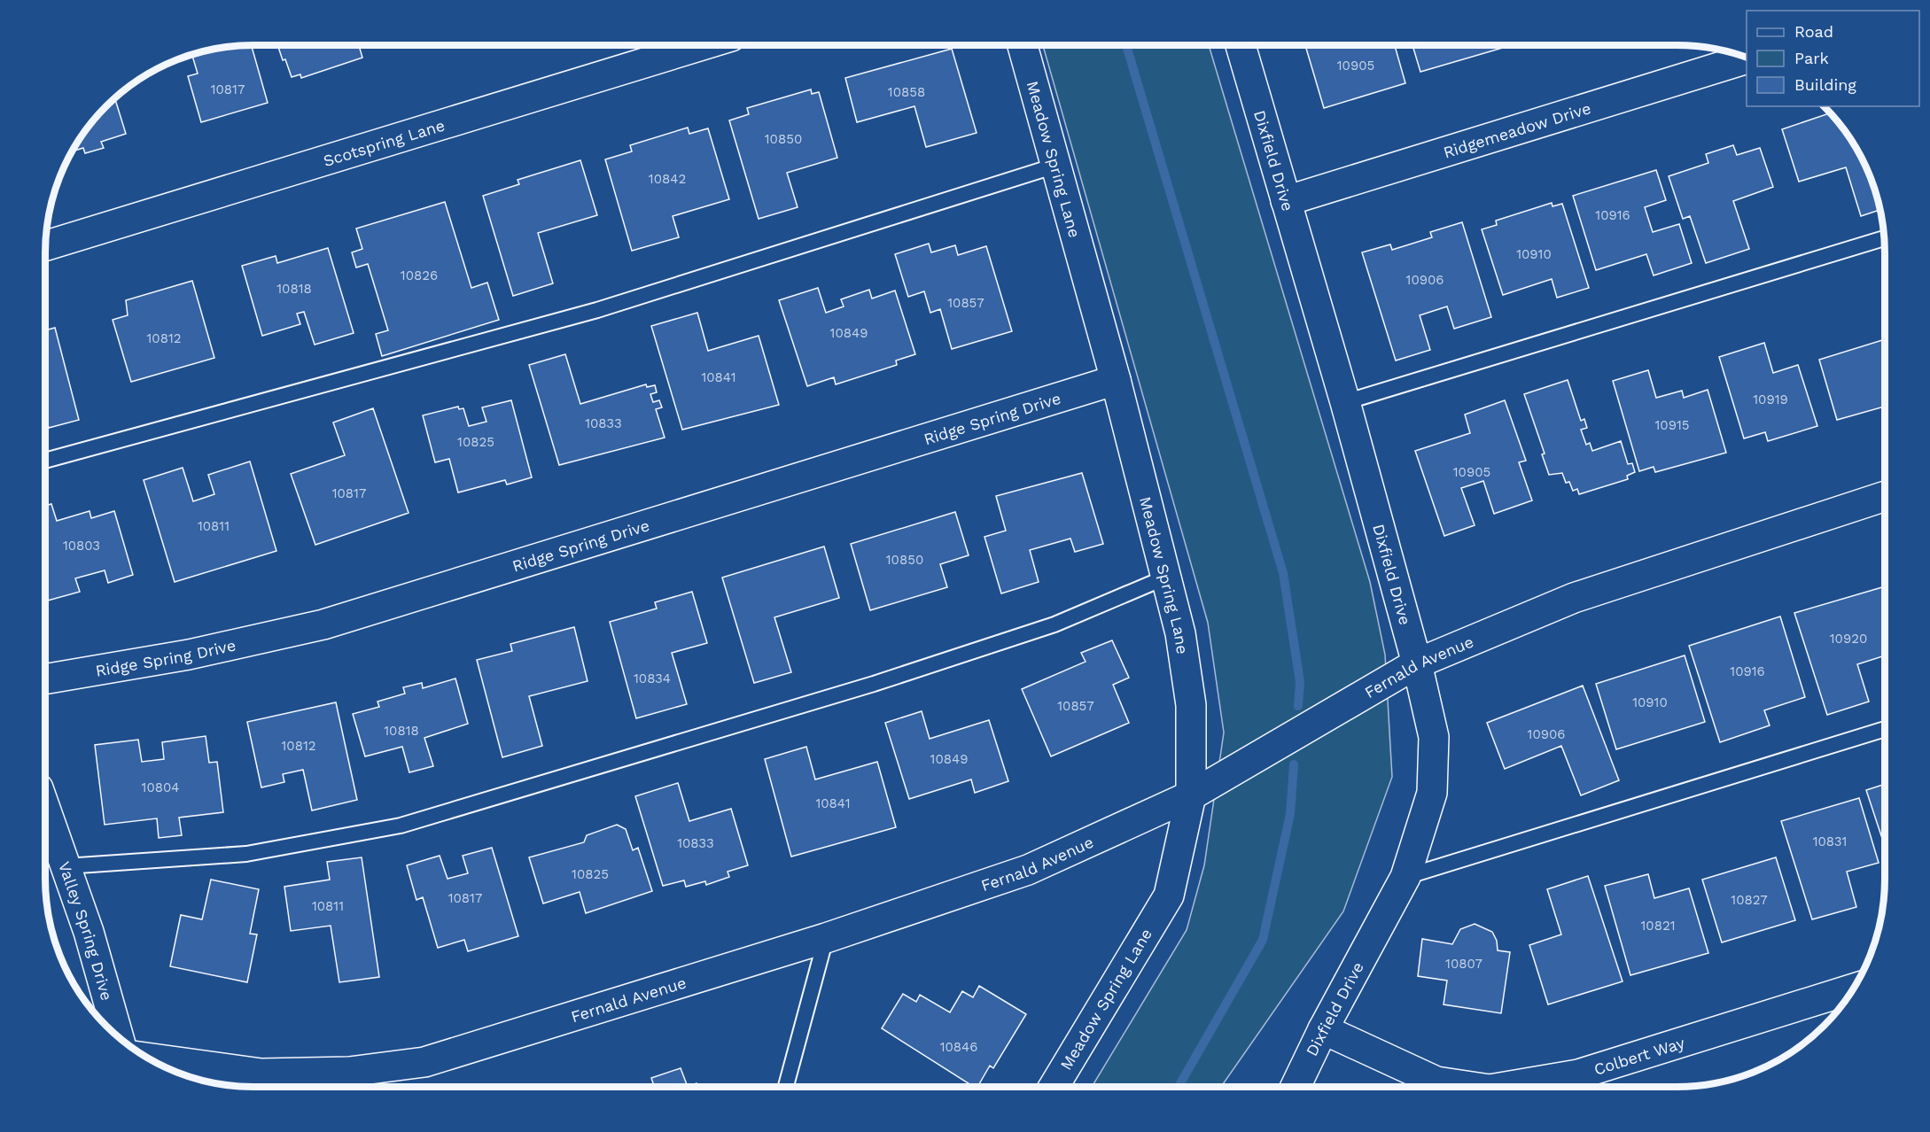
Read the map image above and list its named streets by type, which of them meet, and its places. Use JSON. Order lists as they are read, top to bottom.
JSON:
{
  "streets": {
    "street": [
      "Ridgemeadow Drive",
      "Scotspring Lane",
      "Meadow Spring Lane",
      "Dixfield Drive",
      "Ridge Spring Drive",
      "Fernald Avenue",
      "Valley Spring Drive",
      "Colbert Way"
    ]
  },
  "crossings": [
    ["Ridgemeadow Drive", "Dixfield Drive"],
    ["Meadow Spring Lane", "Ridge Spring Drive"],
    ["Meadow Spring Lane", "Fernald Avenue"],
    ["Dixfield Drive", "Fernald Avenue"],
    ["Dixfield Drive", "Colbert Way"]
  ],
  "house_numbers": [
    "10905",
    "10817",
    "10858",
    "10850",
    "10842",
    "10916",
    "10910",
    "10826",
    "10906",
    "10818",
    "10857",
    "10849",
    "10812",
    "10841",
    "10919",
    "10833",
    "10915",
    "10825",
    "10905",
    "10817",
    "10811",
    "10803",
    "10850",
    "10920",
    "10916",
    "10834",
    "10910",
    "10857",
    "10818",
    "10906",
    "10812",
    "10849",
    "10804",
    "10841",
    "10831",
    "10833",
    "10825",
    "10817",
    "10827",
    "10811",
    "10821",
    "10807",
    "10846"
  ],
  "legend": ["Road", "Park", "Building"]
}
